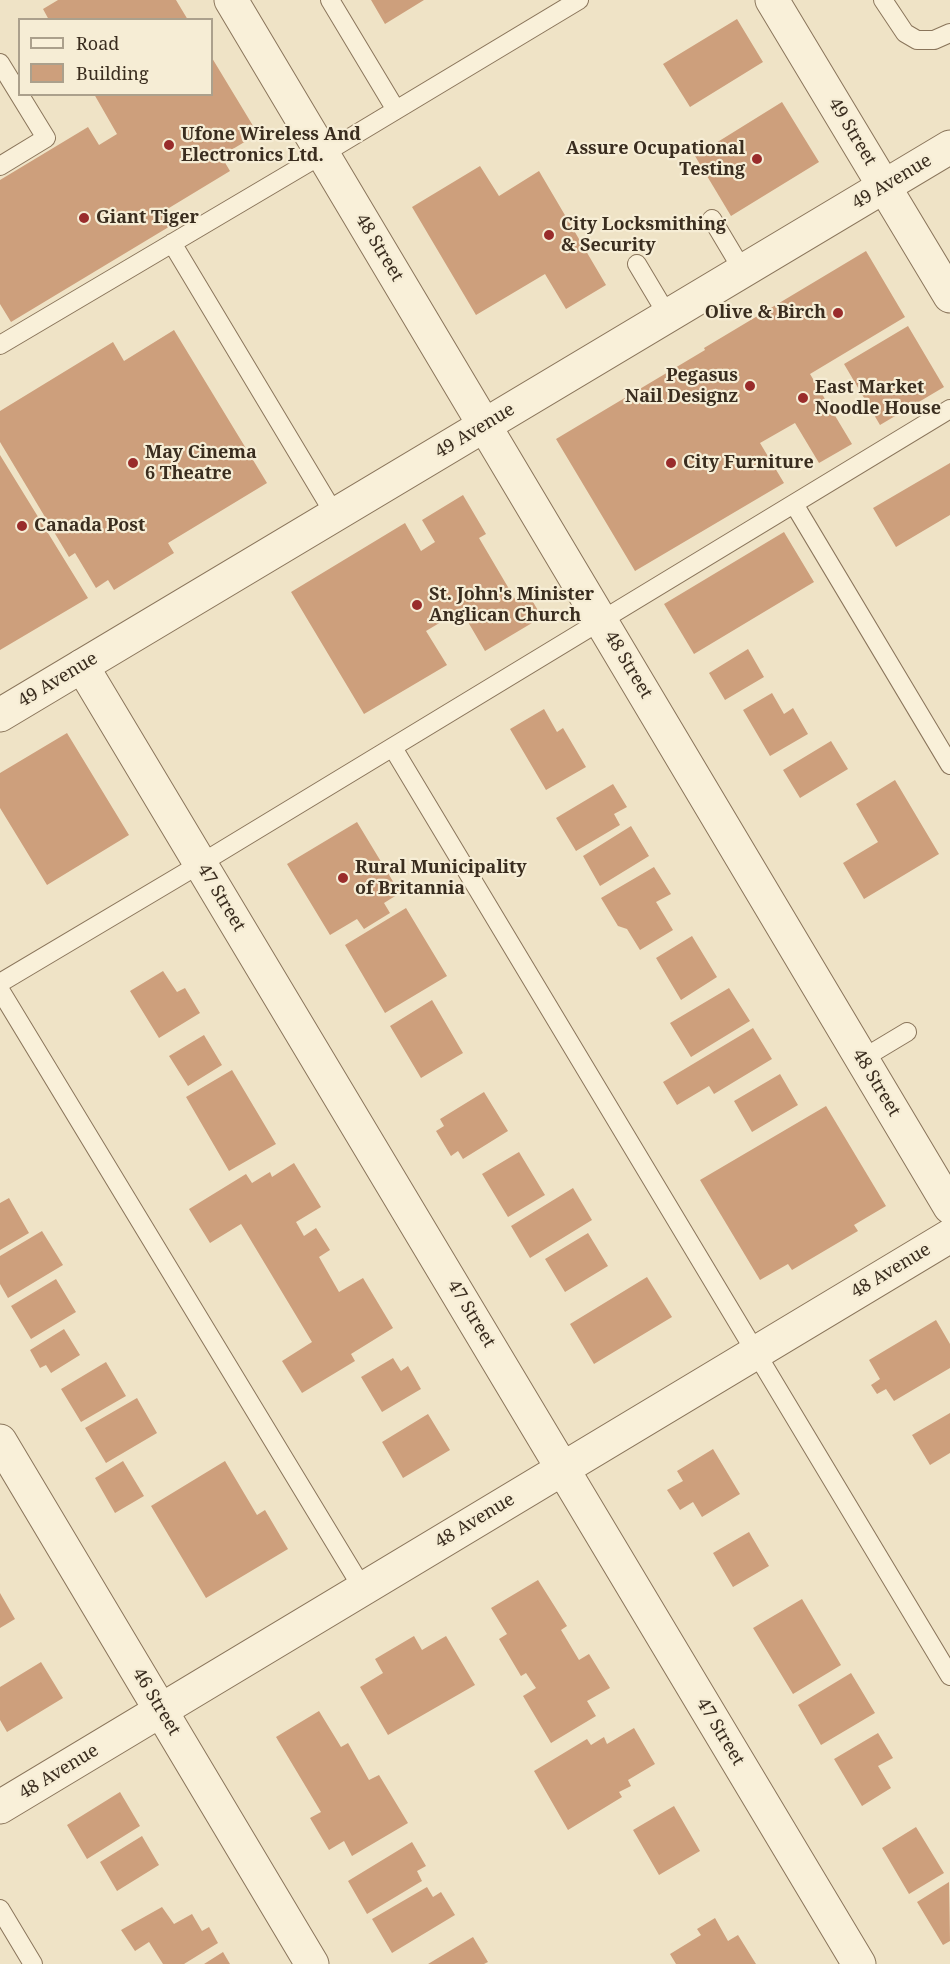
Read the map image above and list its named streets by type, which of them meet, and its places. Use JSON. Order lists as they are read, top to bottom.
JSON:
{
  "streets": {
    "street": [
      "49 Street",
      "49 Avenue",
      "48 Street",
      "47 Street",
      "48 Avenue",
      "46 Street"
    ]
  },
  "crossings": [
    ["49 Street", "49 Avenue"],
    ["49 Avenue", "48 Street"],
    ["49 Avenue", "47 Street"],
    ["47 Street", "48 Avenue"],
    ["48 Avenue", "46 Street"]
  ],
  "places": [
    "Ufone Wireless And Electronics Ltd.",
    "Assure Ocupational Testing",
    "Giant Tiger",
    "City Locksmithing & Security",
    "Olive & Birch",
    "Pegasus Nail Designz",
    "East Market Noodle House",
    "May Cinema 6 Theatre",
    "City Furniture",
    "Canada Post",
    "St. John's Minister Anglican Church",
    "Rural Municipality of Britannia"
  ],
  "legend": ["Road", "Building"]
}
